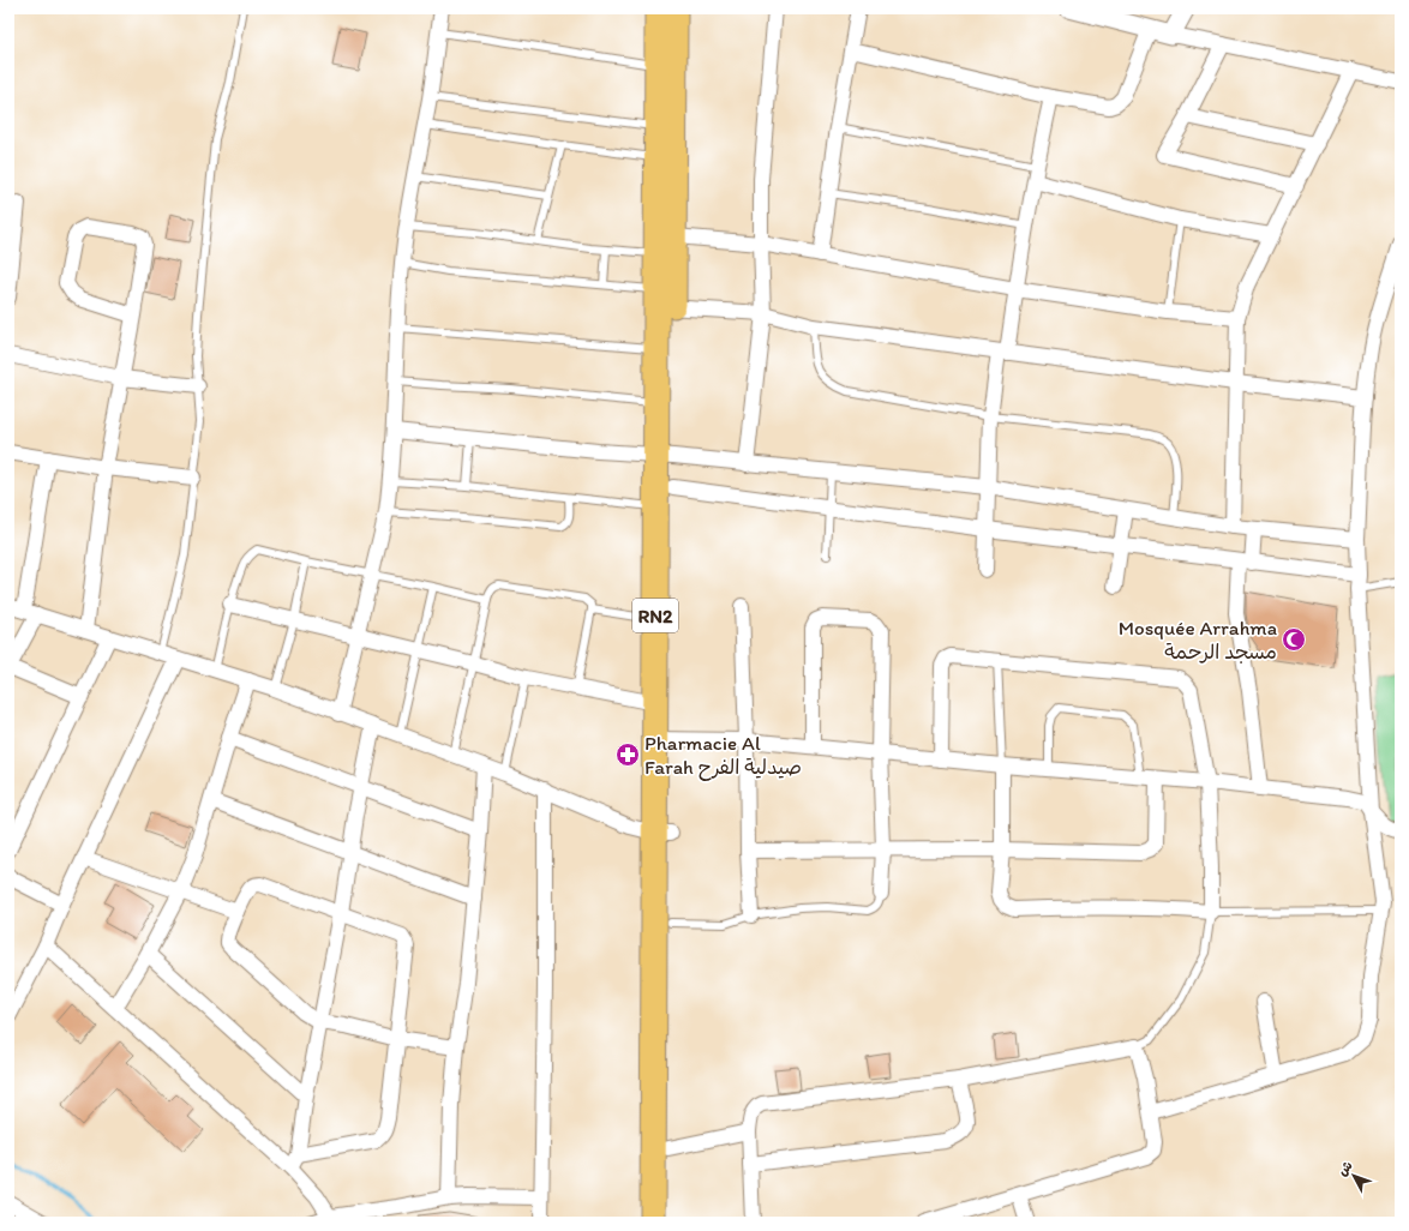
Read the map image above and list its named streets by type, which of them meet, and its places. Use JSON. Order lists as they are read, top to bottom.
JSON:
{
  "streets": {
    "highway": ["RN2"]
  },
  "places": {
    "mosque": ["Mosquée Arrahma مسجد الرحمة"],
    "pharmacy": ["Pharmacie Al Farah صيدلية الفرح"]
  },
  "north": "top left"
}
